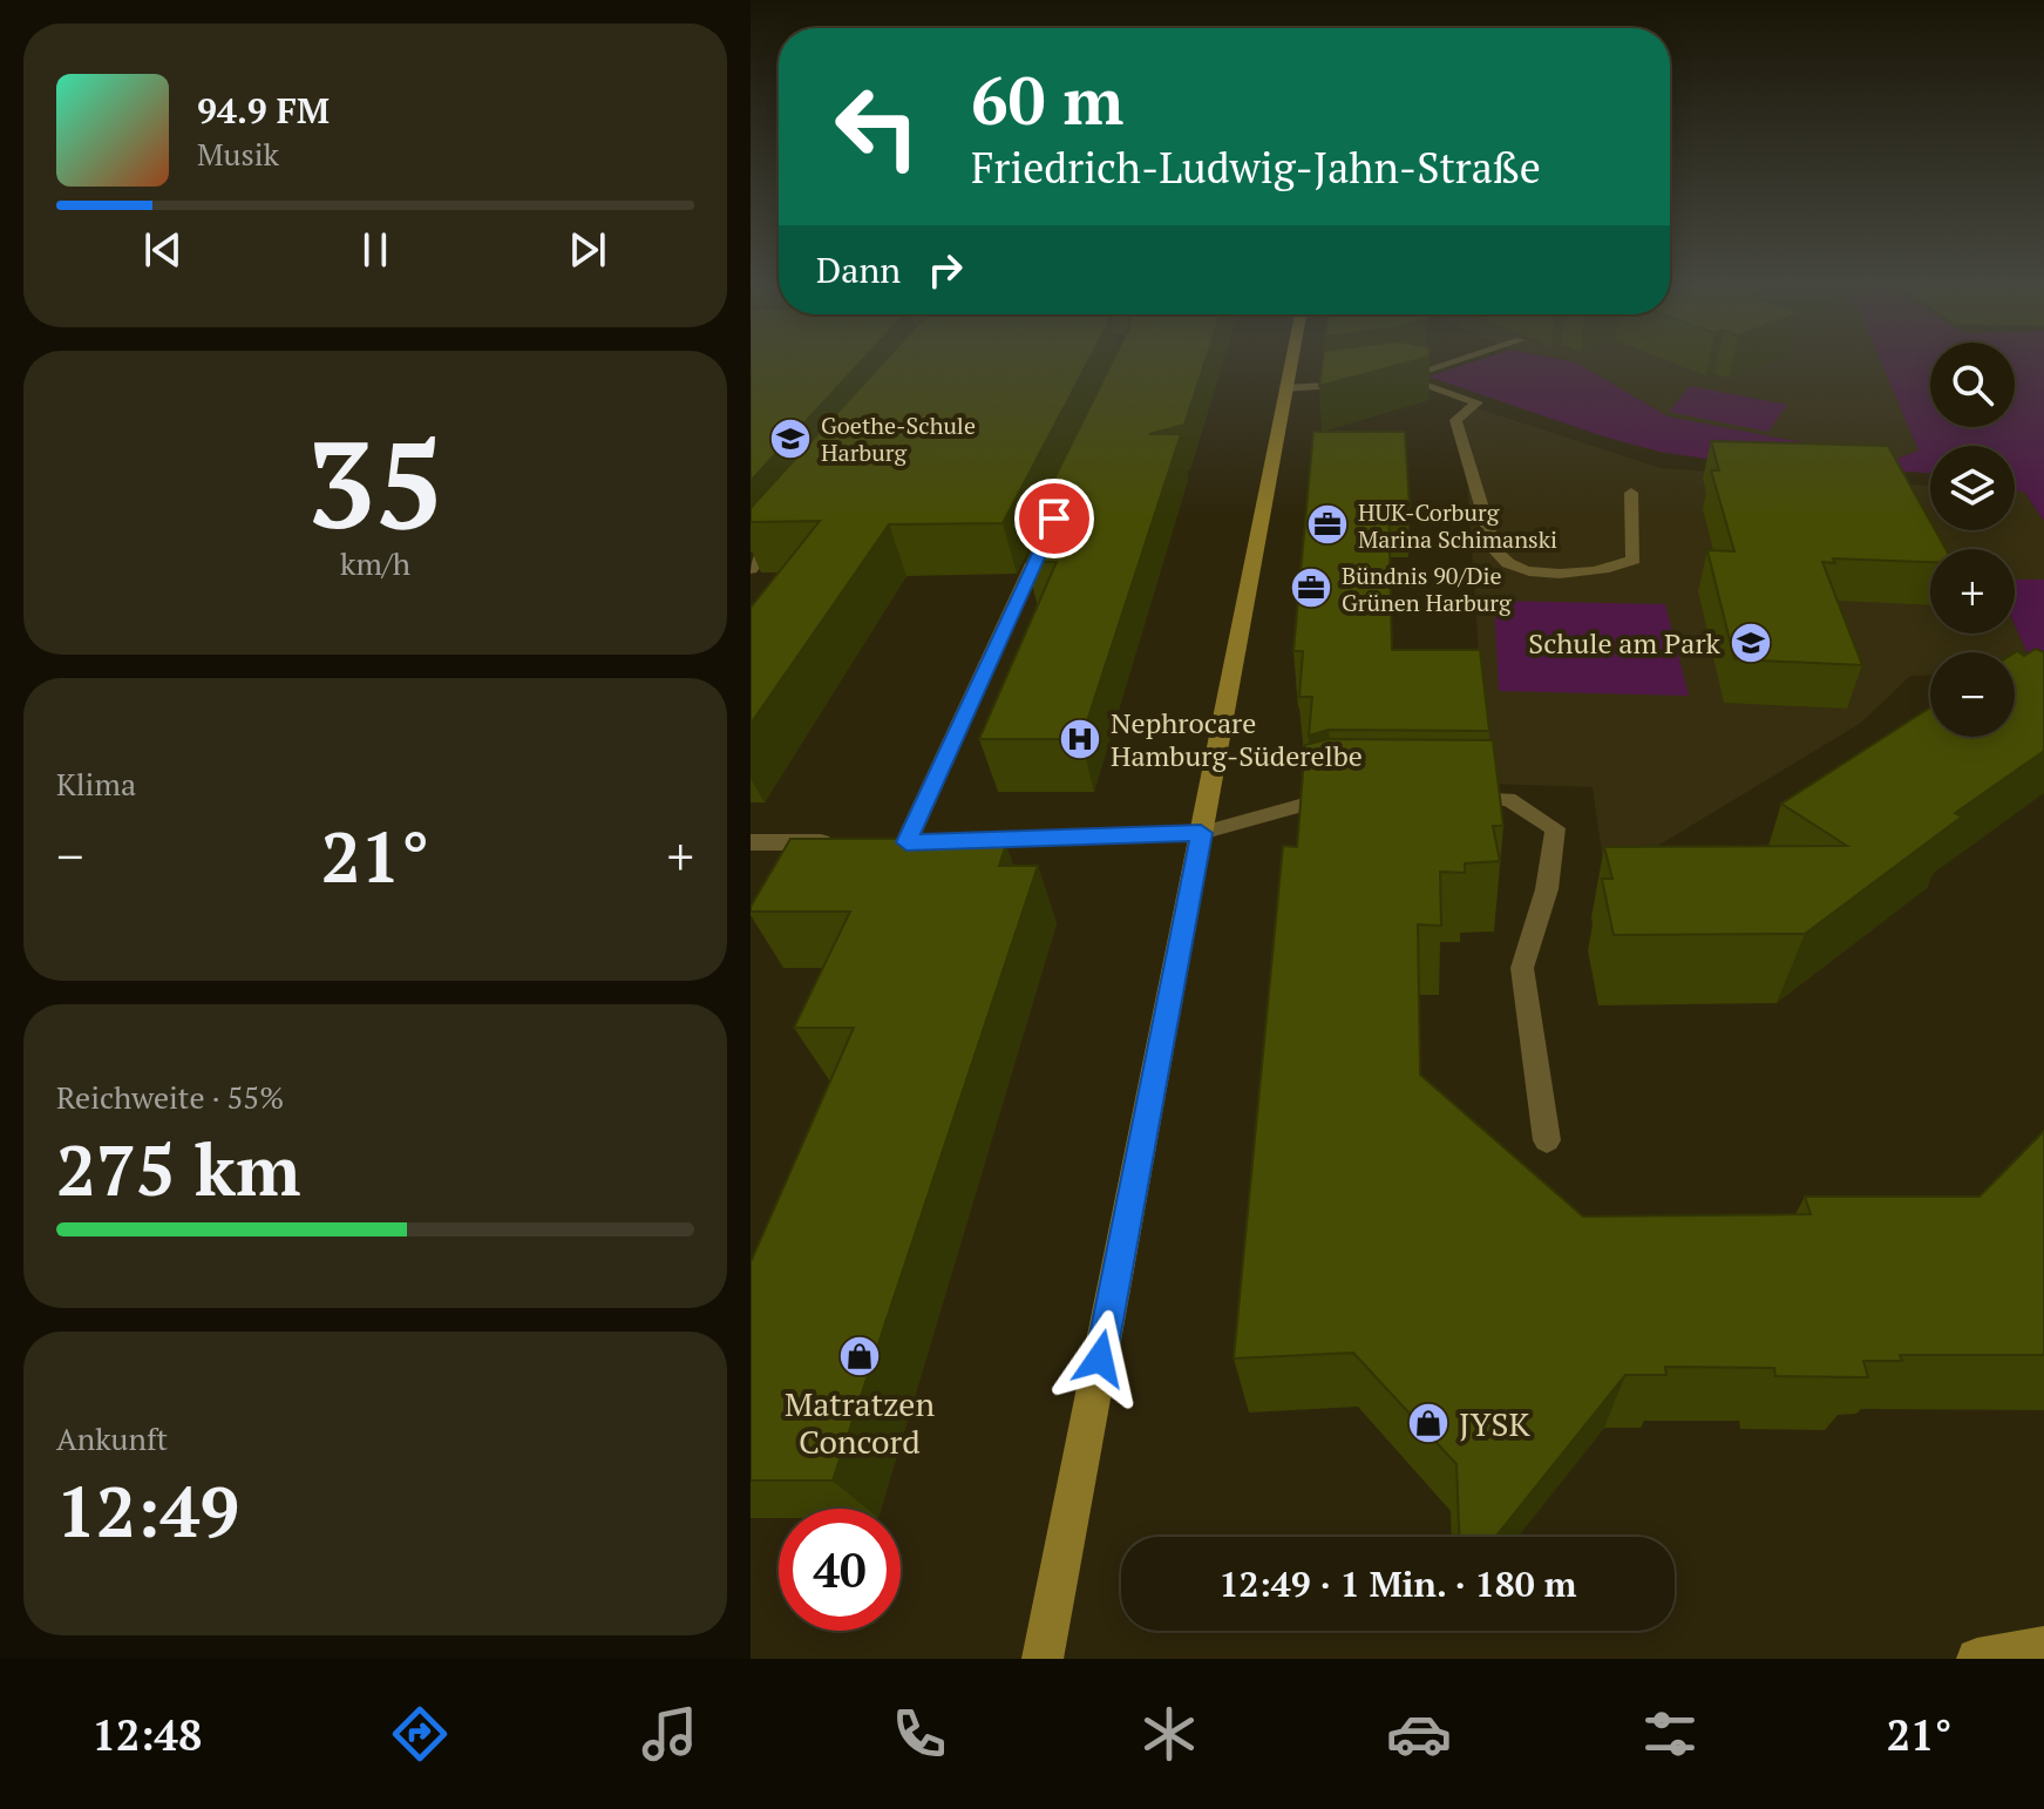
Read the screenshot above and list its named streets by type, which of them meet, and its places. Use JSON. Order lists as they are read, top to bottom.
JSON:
{
  "places": {
    "school or university": ["Goethe-Schule Harburg", "Schule am Park"],
    "office": ["HUK-Corburg Marina Schimanski", "Bündnis 90/Die Grünen Harburg"],
    "hospital": ["Nephrocare Hamburg-Süderelbe"],
    "shop": ["Matratzen Concord", "JYSK"]
  },
  "page": {
    "turn": ["60 m", "Friedrich-Ludwig-Jahn-Straße"],
    "song": ["94.9 FM", "Musik"],
    "then": "Dann",
    "map_buttons": ["+", "−"],
    "tile": [
      ["35", "km/h"],
      "Klima",
      ["Reichweite · 55%", "275 km"],
      ["Ankunft", "12:49"]
    ],
    "heat": ["−", "21°", "+"],
    "limit": "40",
    "trip": "12:49 · 1 Min. · 180 m",
    "tabs": ["12:48", "21°"]
  }
}
